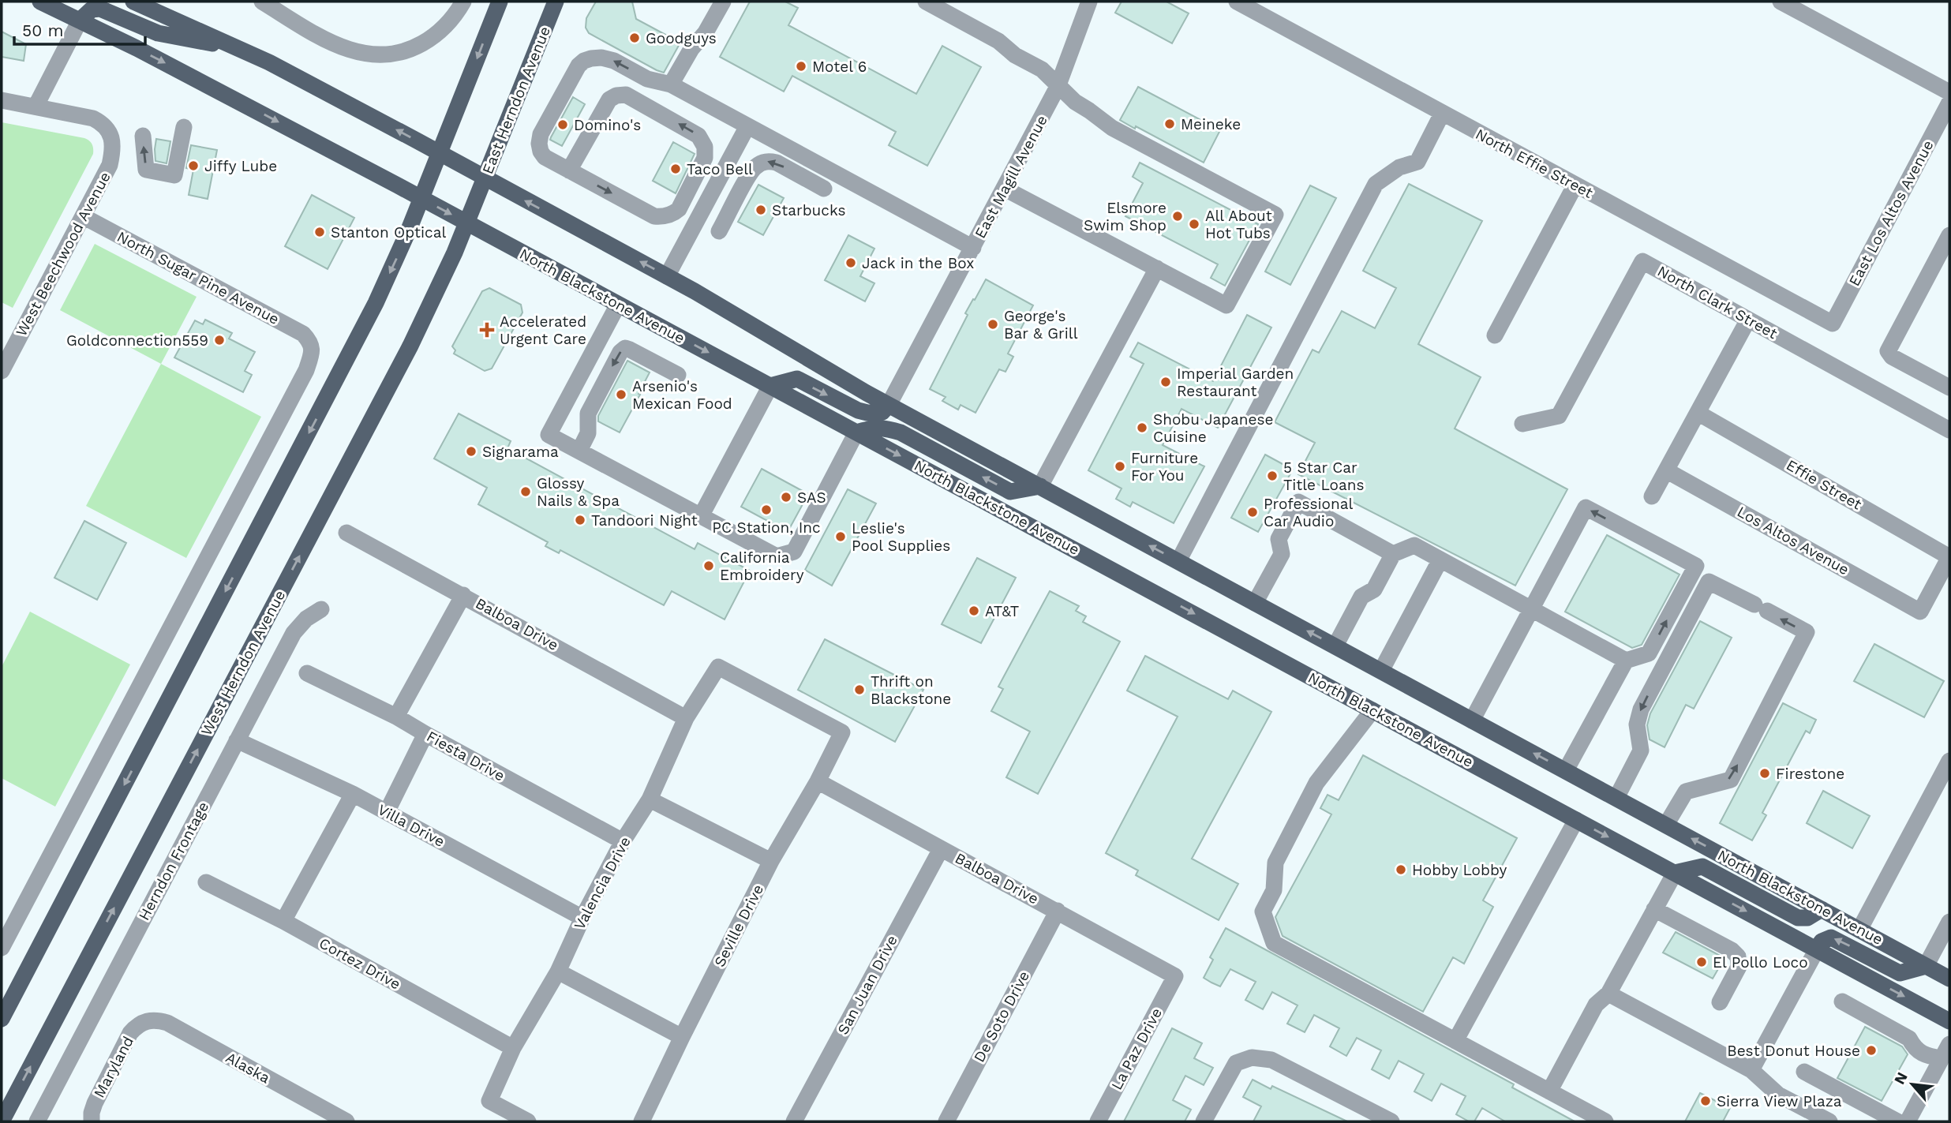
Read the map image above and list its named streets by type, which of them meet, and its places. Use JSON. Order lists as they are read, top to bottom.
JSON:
{
  "streets": {
    "main road": ["East Herndon Avenue", "North Blackstone Avenue", "West Herndon Avenue"],
    "street": [
      "North Effie Street",
      "East Magill Avenue",
      "East Los Altos Avenue",
      "West Beechwood Avenue",
      "North Sugar Pine Avenue",
      "North Clark Street",
      "Effie Street",
      "Los Altos Avenue",
      "Balboa Drive",
      "Fiesta Drive",
      "Villa Drive",
      "Herndon Frontage",
      "Valencia Drive",
      "Seville Drive",
      "Cortez Drive",
      "San Juan Drive",
      "De Soto Drive",
      "La Paz Drive",
      "Maryland",
      "Alaska"
    ]
  },
  "crossings": [
    ["East Herndon Avenue", "North Blackstone Avenue"],
    ["East Herndon Avenue", "West Herndon Avenue"],
    ["North Effie Street", "East Los Altos Avenue"],
    ["East Magill Avenue", "North Blackstone Avenue"],
    ["West Beechwood Avenue", "North Sugar Pine Avenue"],
    ["North Blackstone Avenue", "West Herndon Avenue"],
    ["Effie Street", "Los Altos Avenue"],
    ["Balboa Drive", "Valencia Drive"],
    ["Balboa Drive", "Seville Drive"],
    ["Balboa Drive", "San Juan Drive"],
    ["Balboa Drive", "De Soto Drive"],
    ["Balboa Drive", "La Paz Drive"],
    ["Fiesta Drive", "Valencia Drive"],
    ["Villa Drive", "Herndon Frontage"],
    ["Villa Drive", "Valencia Drive"],
    ["Valencia Drive", "Seville Drive"],
    ["Valencia Drive", "Cortez Drive"],
    ["Maryland", "Alaska"]
  ],
  "places": {
    "other": [
      "Goodguys",
      "Motel 6",
      "Meineke",
      "Domino's",
      "Jiffy Lube",
      "Taco Bell",
      "Starbucks",
      "Elsmore Swim Shop",
      "All About Hot Tubs",
      "Stanton Optical",
      "Jack in the Box",
      "George's Bar & Grill",
      "Goldconnection559",
      "Imperial Garden Restaurant",
      "Arsenio's Mexican Food",
      "Shobu Japanese Cuisine",
      "Signarama",
      "Furniture For You",
      "5 Star Car Title Loans",
      "Glossy Nails & Spa",
      "SAS",
      "PC Station, Inc",
      "Professional Car Audio",
      "Tandoori Night",
      "Leslie's Pool Supplies",
      "California Embroidery",
      "AT&T",
      "Thrift on Blackstone",
      "Firestone",
      "Hobby Lobby",
      "El Pollo Loco",
      "Best Donut House",
      "Sierra View Plaza"
    ],
    "health": ["Accelerated Urgent Care"]
  },
  "scale_bar": "50 m",
  "north": "top left"
}
